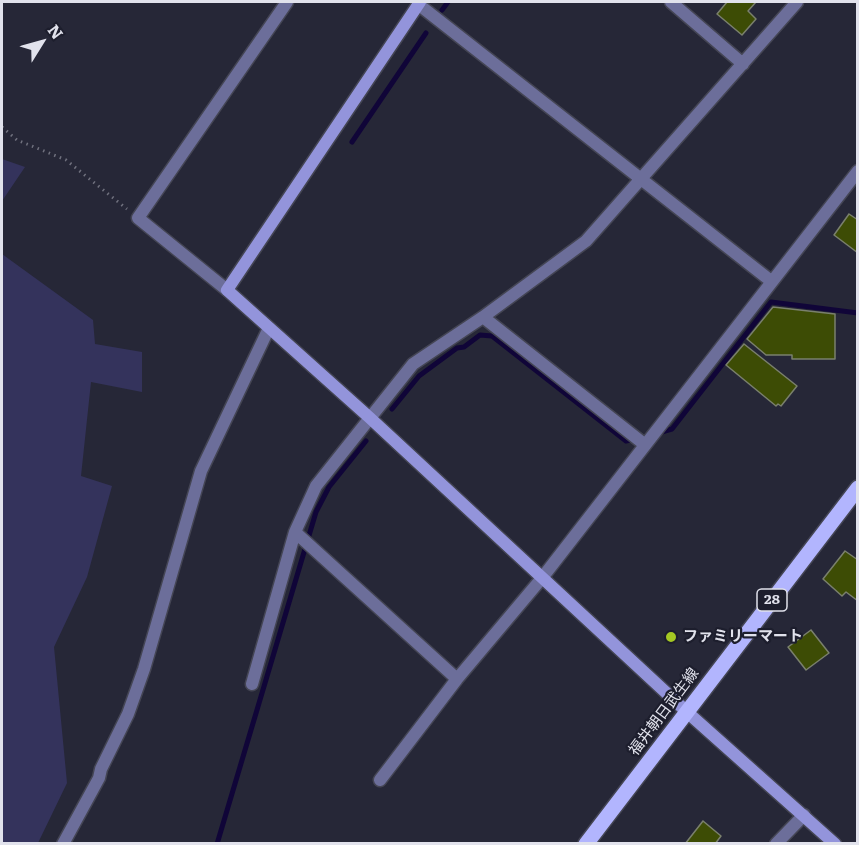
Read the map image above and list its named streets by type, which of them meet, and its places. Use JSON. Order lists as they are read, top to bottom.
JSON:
{
  "streets": {
    "main road": ["28", "福井朝日武生線"]
  },
  "places": ["ファミリーマート"],
  "north": "top right"
}
